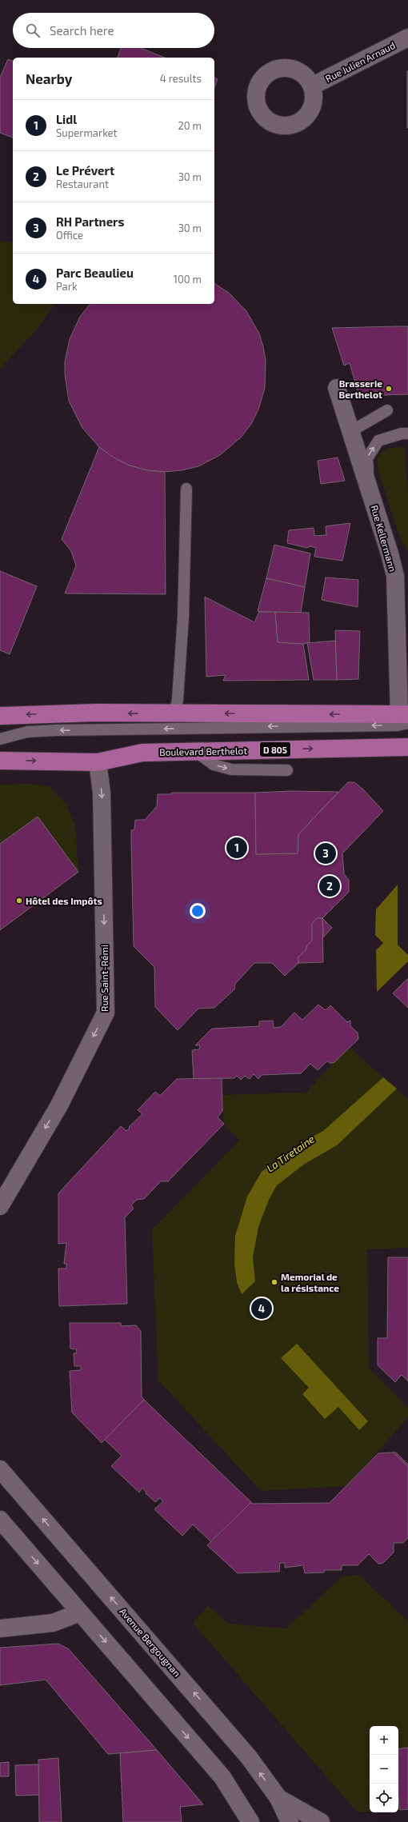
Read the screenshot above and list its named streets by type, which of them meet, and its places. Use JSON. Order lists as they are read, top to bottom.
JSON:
{
  "streets": {
    "main road": ["D 805", "Boulevard Berthelot"],
    "street": [
      "Rue Julien Arnaud",
      "Rue Kellermann",
      "Rue Saint-Rémi",
      "Avenue Bergougnan"
    ]
  },
  "crossings": [
    ["Boulevard Berthelot", "Rue Saint-Rémi"]
  ],
  "one_way": ["Rue Saint-Rémi"],
  "water": ["La Tiretaine"],
  "places": ["Brasserie Berthelot", "Hôtel des Impôts", "Memorial de la résistance"],
  "page": {
    "search": "Search here",
    "heading": ["Nearby", "4 results"],
    "list": [
      {
        "mark": "1",
        "name": "Lidl",
        "note": "Supermarket",
        "value": "20 m"
      },
      {
        "mark": "2",
        "name": "Le Prévert",
        "note": "Restaurant",
        "value": "30 m"
      },
      {
        "mark": "3",
        "name": "RH Partners",
        "note": "Office",
        "value": "30 m"
      },
      {
        "mark": "4",
        "name": "Parc Beaulieu",
        "note": "Park",
        "value": "100 m"
      }
    ],
    "pins": [
      "1",
      "3",
      "2",
      "4"
    ],
    "map_buttons": ["+", "−"]
  }
}
